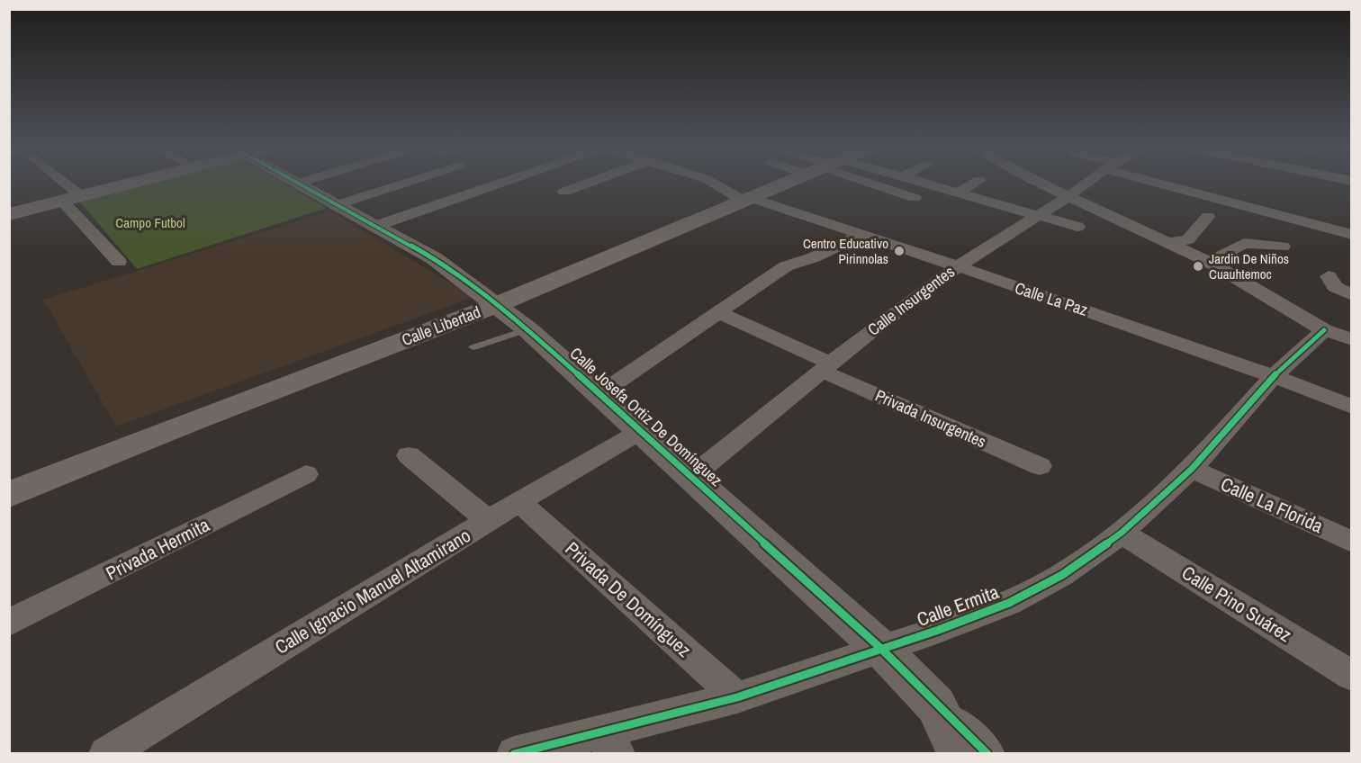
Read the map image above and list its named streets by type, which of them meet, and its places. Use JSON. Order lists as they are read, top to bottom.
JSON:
{
  "streets": {
    "main road": ["Calle Libertad"],
    "street": [
      "Calle La Paz",
      "Calle Insurgentes",
      "Calle Josefa Ortiz De Domínguez",
      "Privada Insurgentes",
      "Calle La Florida",
      "Privada Hermita",
      "Calle Ignacio Manuel Altamirano",
      "Privada De Domínguez",
      "Calle Pino Suárez",
      "Calle Ermita"
    ]
  },
  "crossings": [
    ["Calle La Paz", "Calle Insurgentes"],
    ["Calle La Paz", "Calle Libertad"],
    ["Calle La Paz", "Calle Ermita"],
    ["Calle Insurgentes", "Calle Josefa Ortiz De Domínguez"],
    ["Calle Insurgentes", "Privada Insurgentes"],
    ["Calle Libertad", "Calle Josefa Ortiz De Domínguez"],
    ["Calle Josefa Ortiz De Domínguez", "Calle Ignacio Manuel Altamirano"],
    ["Calle Josefa Ortiz De Domínguez", "Calle Ermita"],
    ["Calle La Florida", "Calle Ermita"],
    ["Calle Ignacio Manuel Altamirano", "Privada De Domínguez"],
    ["Privada De Domínguez", "Calle Ermita"],
    ["Calle Pino Suárez", "Calle Ermita"]
  ],
  "parks": ["Campo Futbol"],
  "places": ["Centro Educativo Pirinnolas", "Jardin De Niños Cuauhtemoc"]
}
